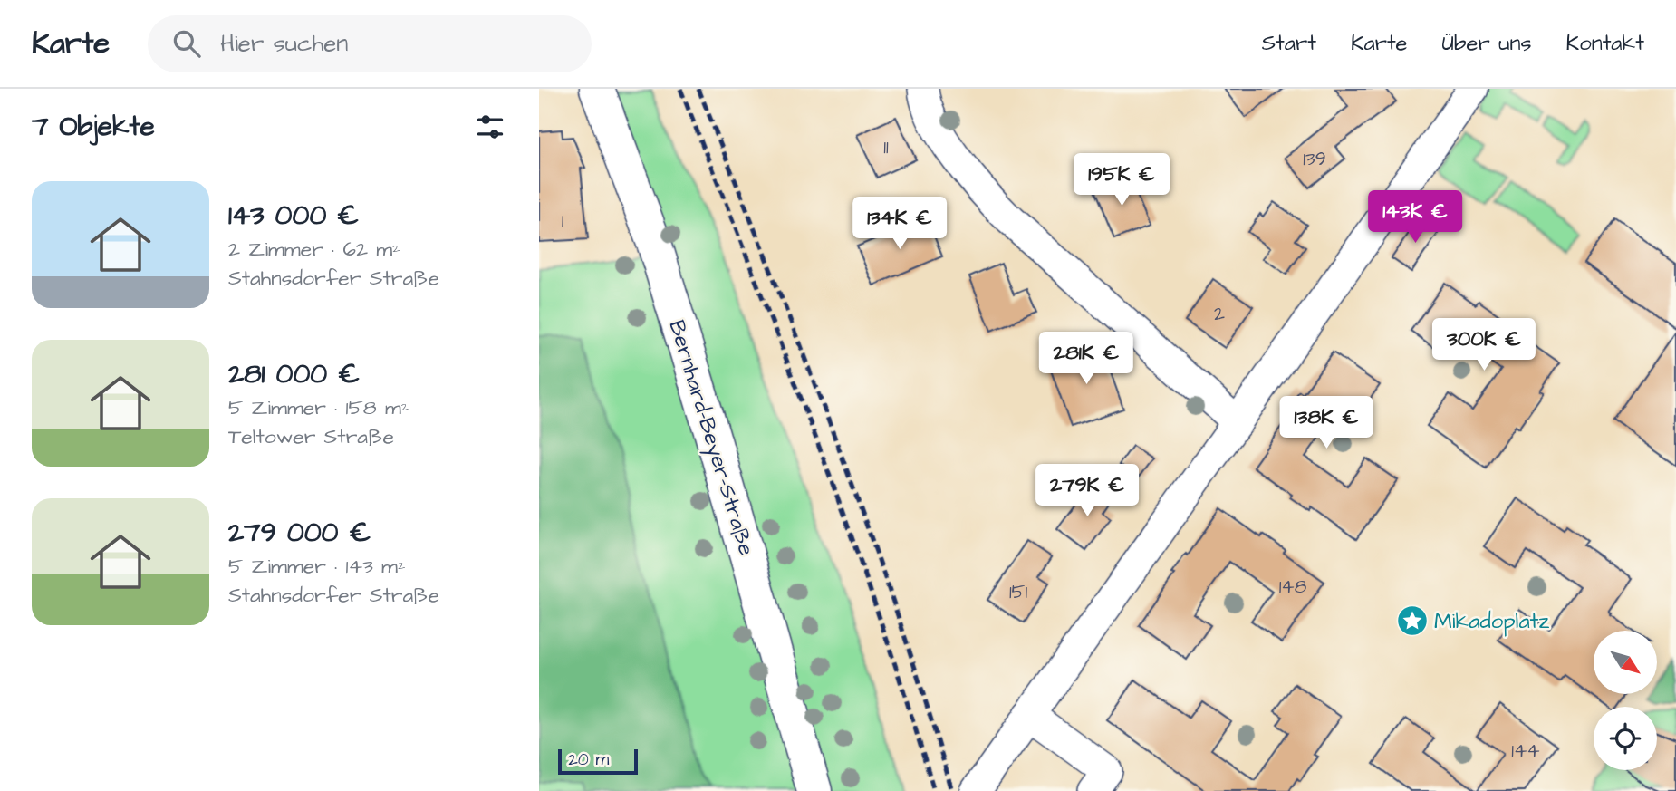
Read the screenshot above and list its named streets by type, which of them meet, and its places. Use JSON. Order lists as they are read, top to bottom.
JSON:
{
  "streets": {
    "street": ["Bernhard-Beyer-Straße"]
  },
  "places": {
    "place": ["Mikadoplatz"]
  },
  "house_numbers": [
    "11",
    "139",
    "1",
    "2",
    "148",
    "151",
    "144"
  ],
  "scale_bar": "20 m",
  "north": "bottom right",
  "page": {
    "header": "Karte",
    "search": "Hier suchen",
    "nav": [
      "Start",
      "Karte",
      "Über uns",
      "Kontakt"
    ],
    "heading": "7 Objekte",
    "price": [
      "195K €",
      "143K €",
      "134K €",
      "300K €",
      "281K €",
      "138K €",
      "279K €"
    ],
    "list": [
      {
        "name": "143 000 €",
        "note": "2 Zimmer · 62 m² · Stahnsdorfer Straße"
      },
      {
        "name": "281 000 €",
        "note": "5 Zimmer · 158 m² · Teltower Straße"
      },
      {
        "name": "279 000 €",
        "note": "5 Zimmer · 143 m² · Stahnsdorfer Straße"
      }
    ],
    "scale": "20 m"
  }
}
